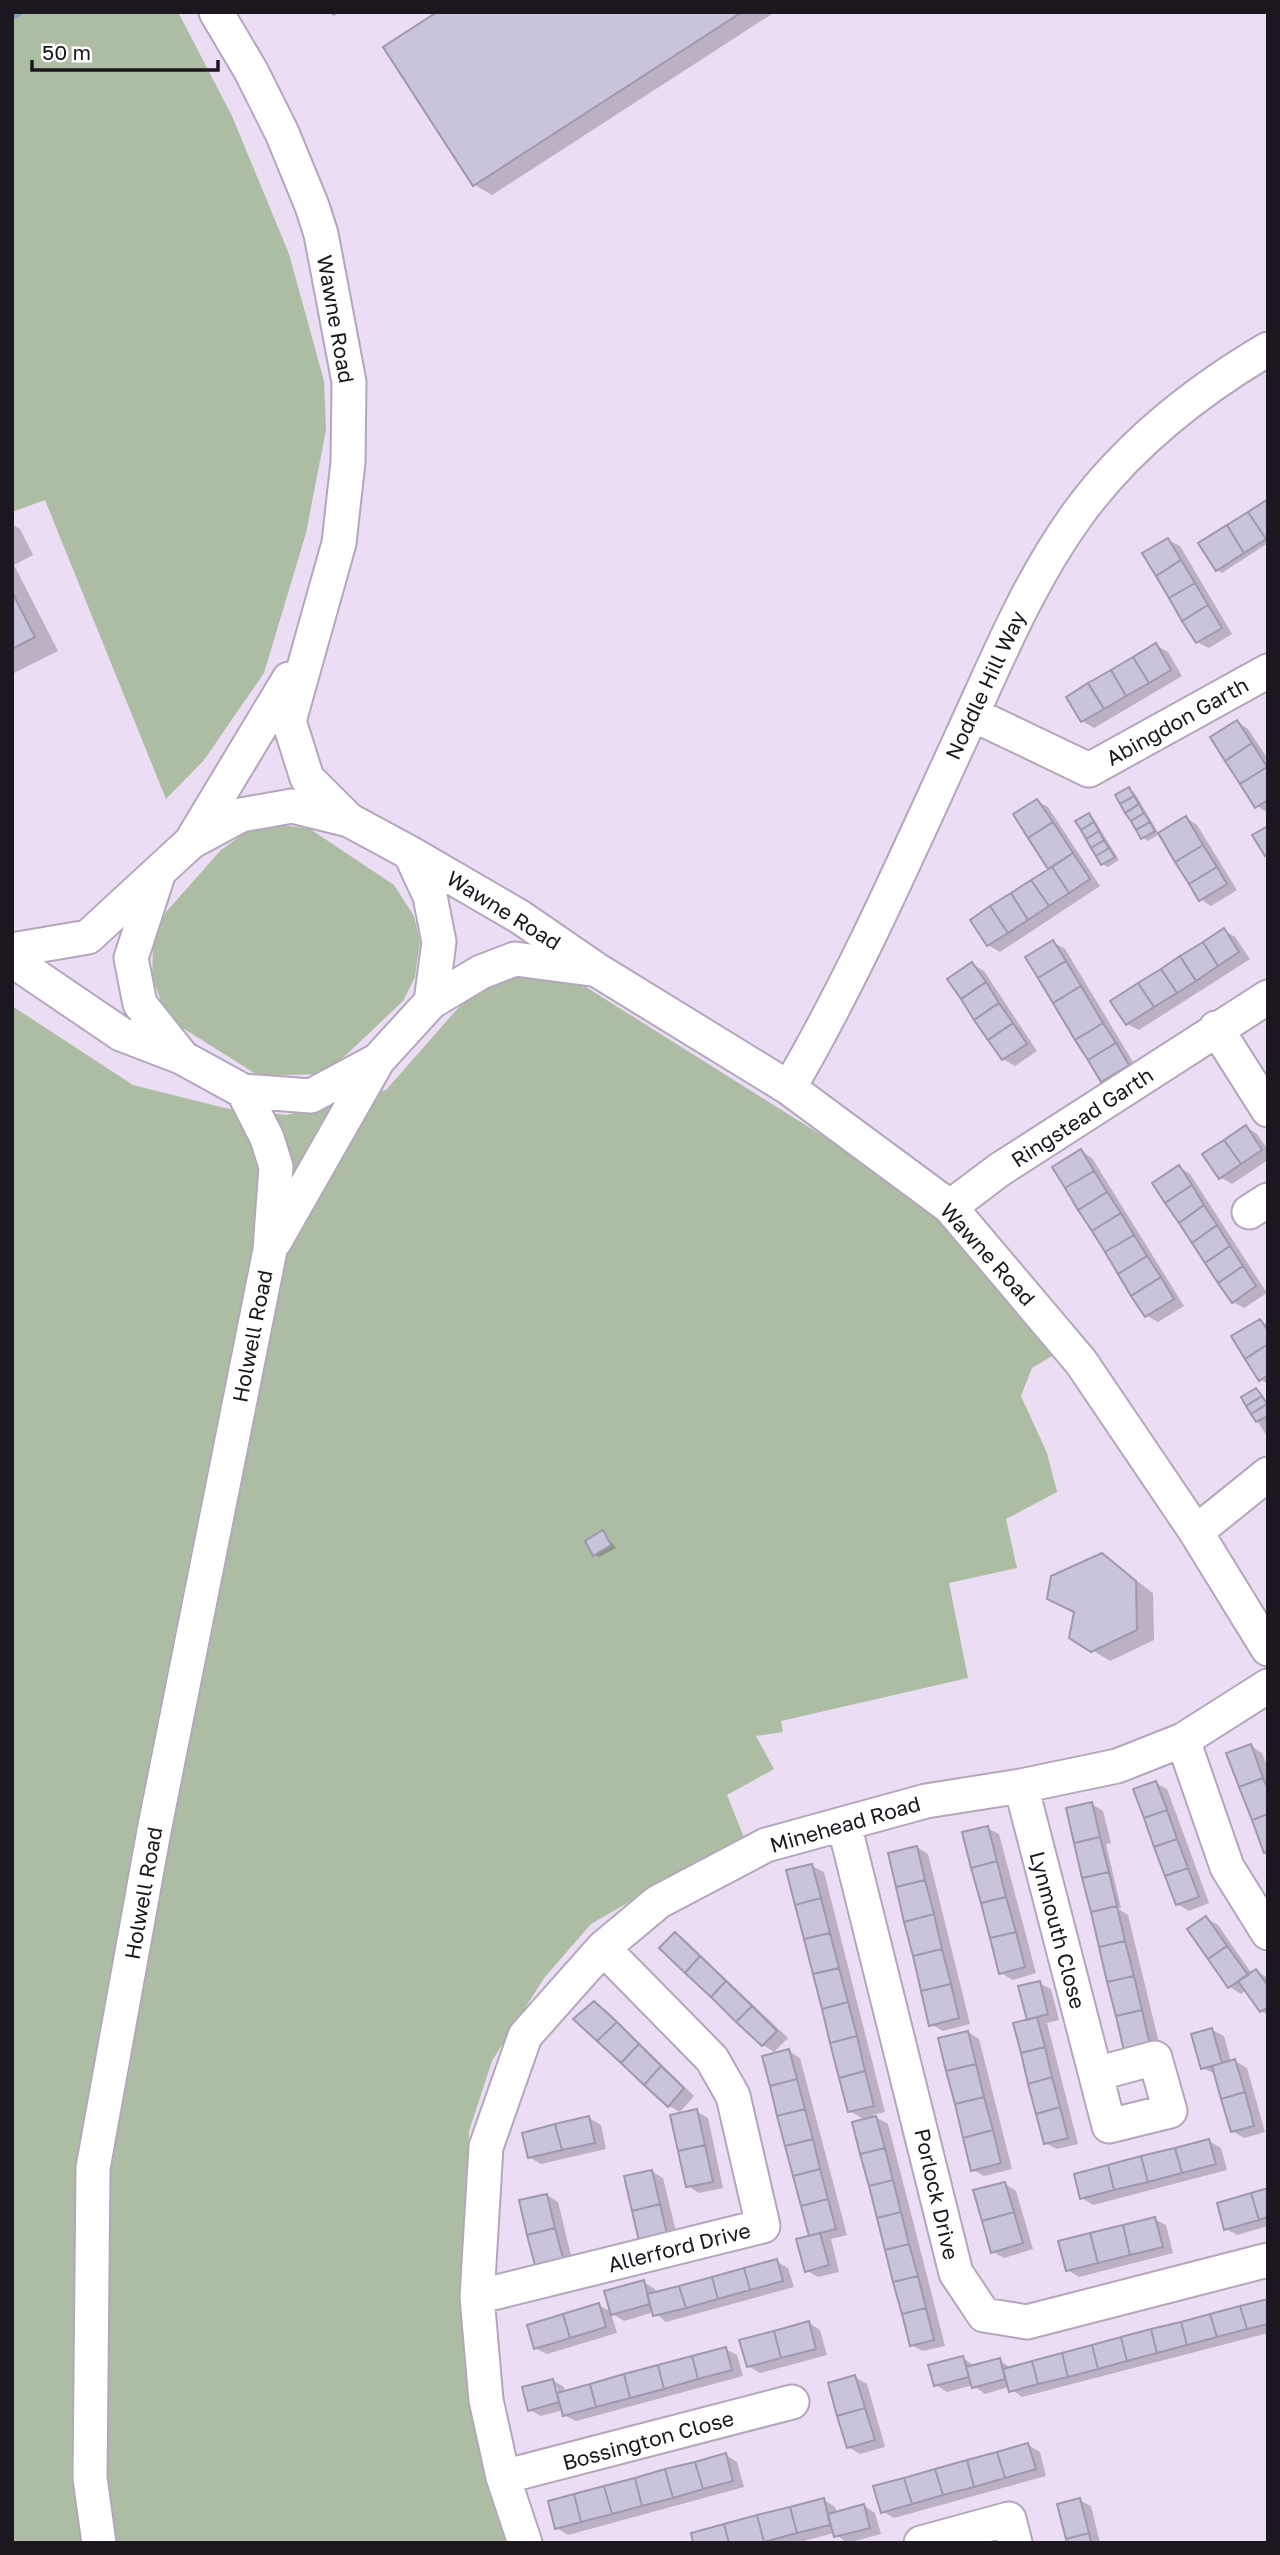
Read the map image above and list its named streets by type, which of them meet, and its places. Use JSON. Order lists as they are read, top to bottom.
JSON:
{
  "streets": {
    "street": [
      "Wawne Road",
      "Noddle Hill Way",
      "Abingdon Garth",
      "Ringstead Garth",
      "Holwell Road",
      "Minehead Road",
      "Lynmouth Close",
      "Porlock Drive",
      "Allerford Drive",
      "Bossington Close"
    ]
  },
  "crossings": [
    ["Wawne Road", "Noddle Hill Way"],
    ["Wawne Road", "Ringstead Garth"],
    ["Wawne Road", "Holwell Road"],
    ["Noddle Hill Way", "Abingdon Garth"],
    ["Minehead Road", "Lynmouth Close"],
    ["Minehead Road", "Porlock Drive"],
    ["Minehead Road", "Allerford Drive"],
    ["Minehead Road", "Bossington Close"]
  ],
  "scale_bar": "50 m"
}
